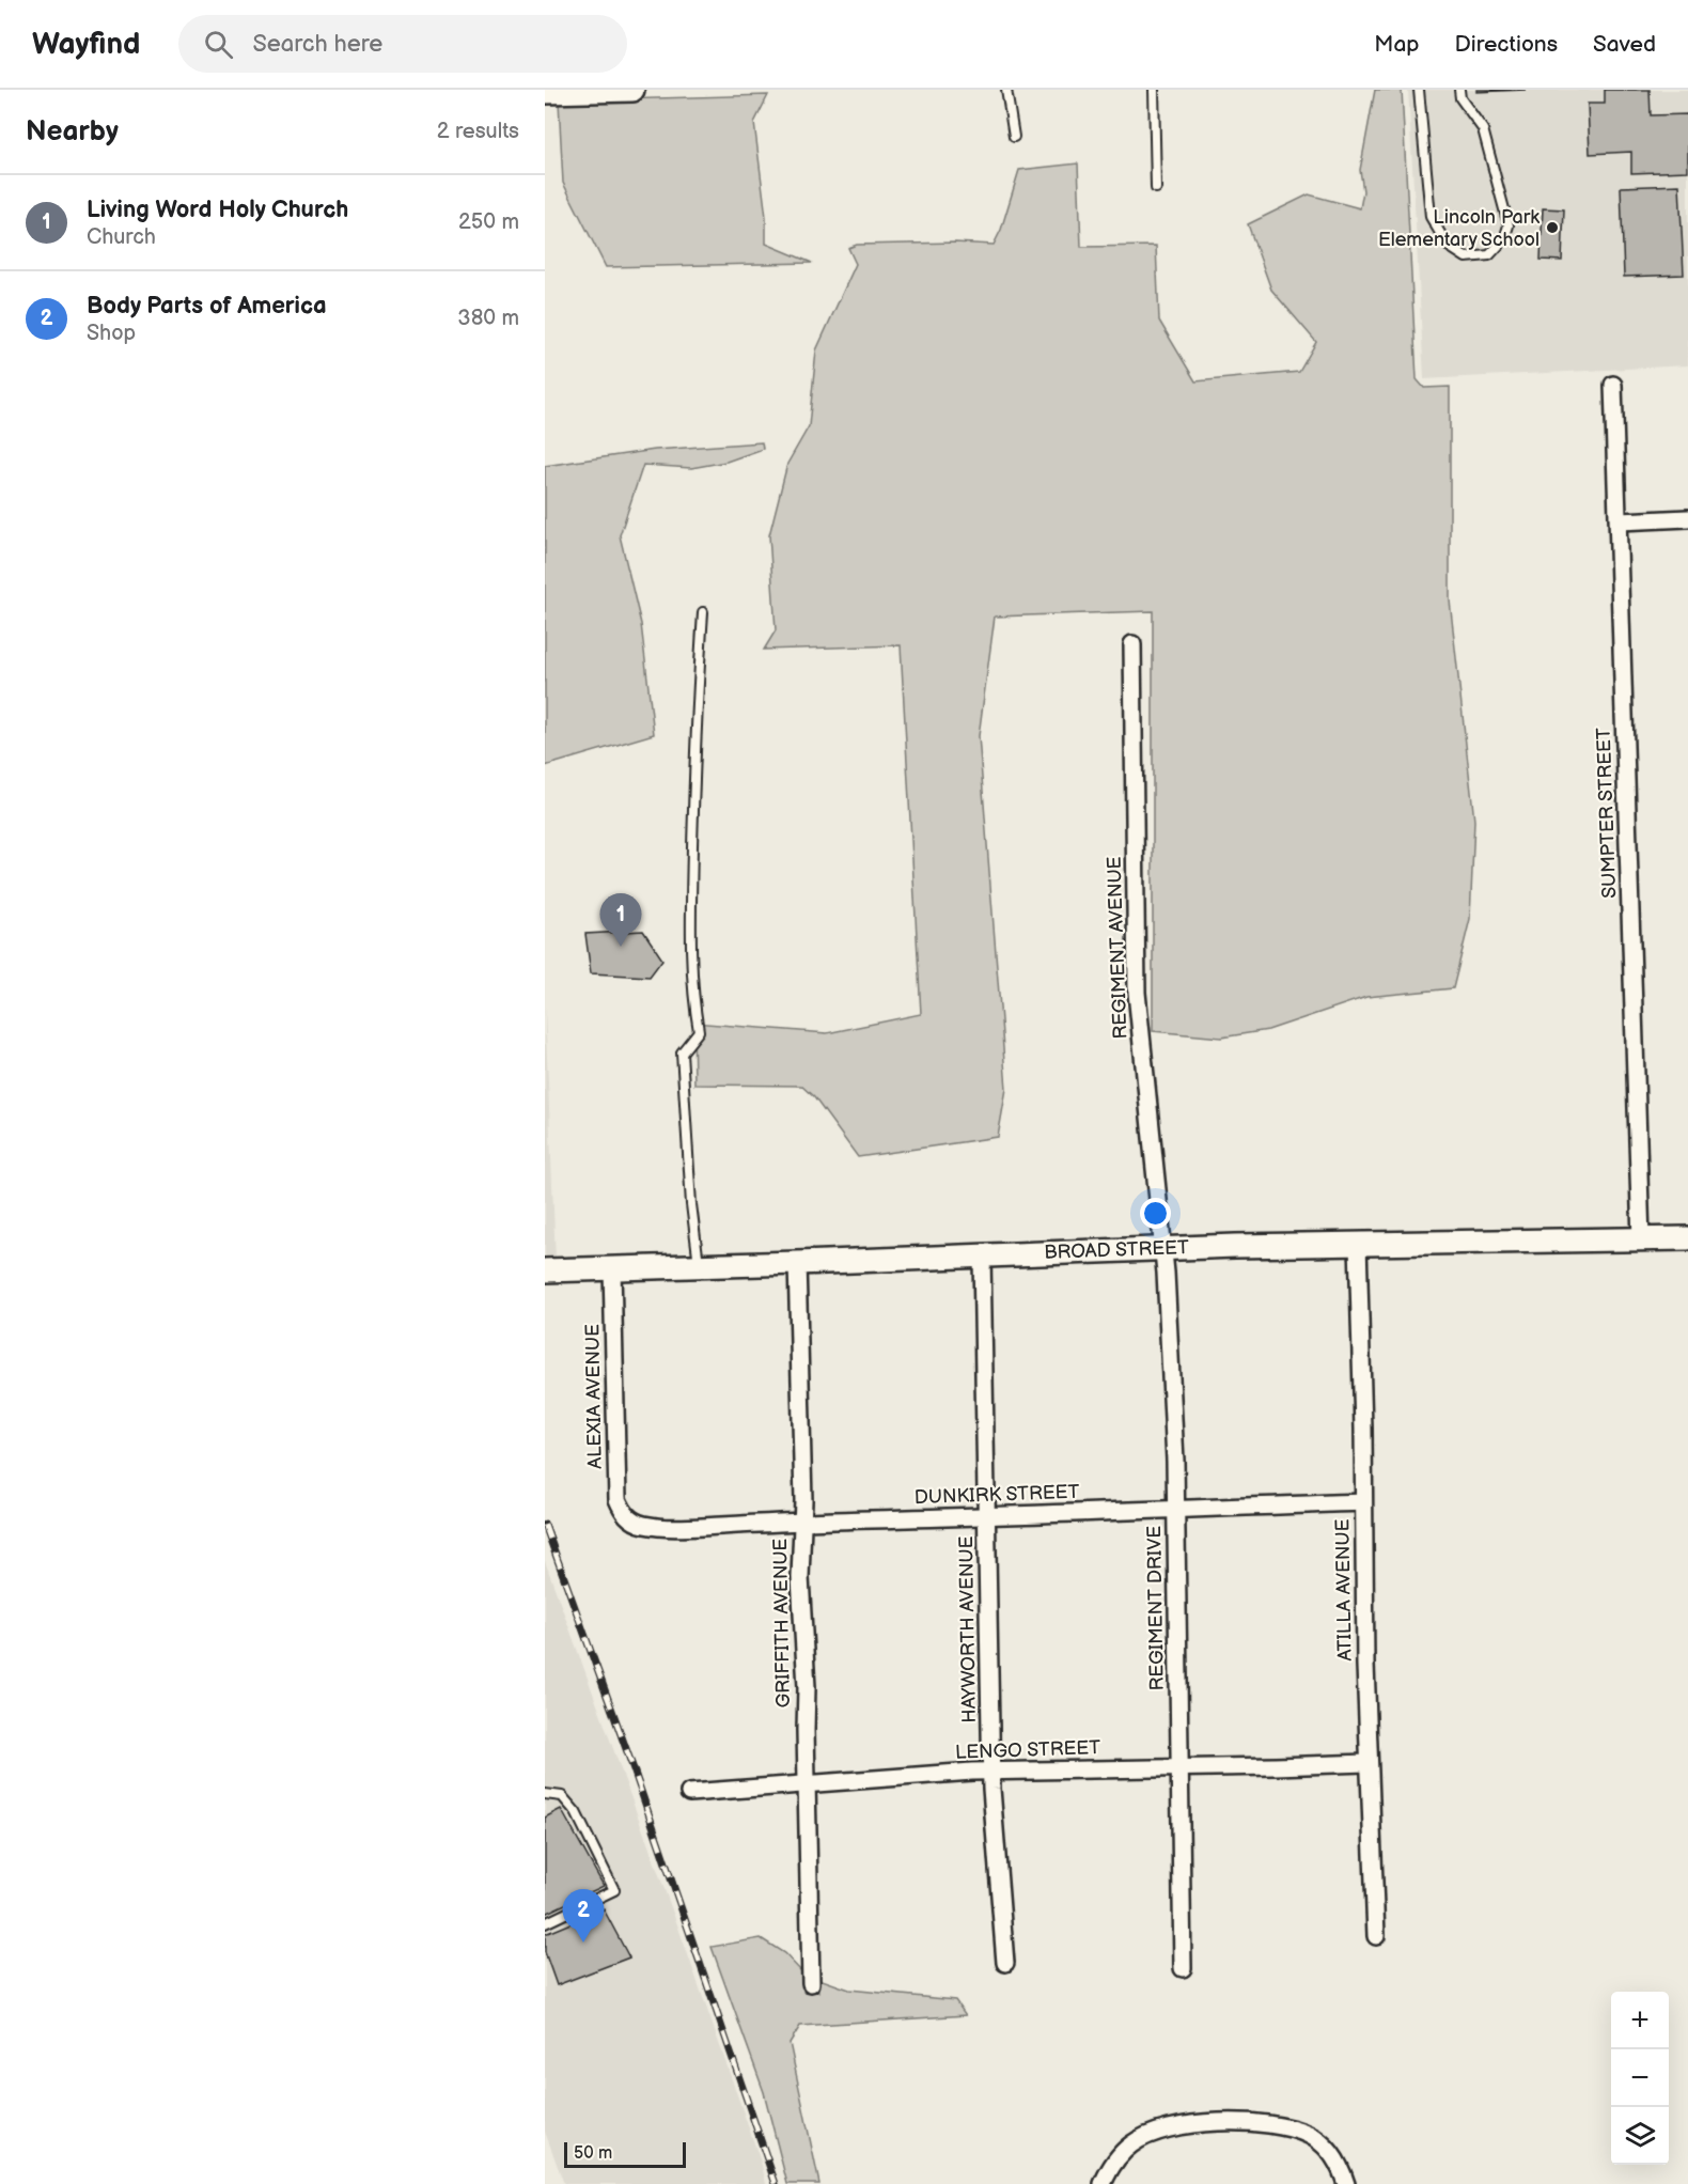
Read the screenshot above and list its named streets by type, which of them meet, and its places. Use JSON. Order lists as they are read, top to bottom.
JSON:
{
  "streets": {
    "street": [
      "SUMPTER STREET",
      "REGIMENT AVENUE",
      "BROAD STREET",
      "ALEXIA AVENUE",
      "DUNKIRK STREET",
      "ATILLA AVENUE",
      "REGIMENT DRIVE",
      "GRIFFITH AVENUE",
      "HAYWORTH AVENUE",
      "LENGO STREET"
    ]
  },
  "crossings": [
    ["SUMPTER STREET", "BROAD STREET"],
    ["REGIMENT AVENUE", "BROAD STREET"],
    ["REGIMENT AVENUE", "REGIMENT DRIVE"],
    ["BROAD STREET", "ALEXIA AVENUE"],
    ["BROAD STREET", "ATILLA AVENUE"],
    ["BROAD STREET", "REGIMENT DRIVE"],
    ["BROAD STREET", "GRIFFITH AVENUE"],
    ["BROAD STREET", "HAYWORTH AVENUE"],
    ["ALEXIA AVENUE", "DUNKIRK STREET"],
    ["DUNKIRK STREET", "ATILLA AVENUE"],
    ["DUNKIRK STREET", "REGIMENT DRIVE"],
    ["DUNKIRK STREET", "GRIFFITH AVENUE"],
    ["DUNKIRK STREET", "HAYWORTH AVENUE"],
    ["ATILLA AVENUE", "LENGO STREET"],
    ["REGIMENT DRIVE", "LENGO STREET"],
    ["GRIFFITH AVENUE", "LENGO STREET"],
    ["HAYWORTH AVENUE", "LENGO STREET"]
  ],
  "places": ["Lincoln Park Elementary School"],
  "scale_bar": "50 m",
  "page": {
    "header": "Wayfind",
    "search": "Search here",
    "nav": ["Map", "Directions", "Saved"],
    "heading": ["Nearby", "2 results"],
    "list": [
      {
        "mark": "1",
        "name": "Living Word Holy Church",
        "note": "Church",
        "value": "250 m"
      },
      {
        "mark": "2",
        "name": "Body Parts of America",
        "note": "Shop",
        "value": "380 m"
      }
    ],
    "pins": ["1", "2"],
    "map_buttons": ["+", "−"],
    "scale": "50 m"
  }
}
